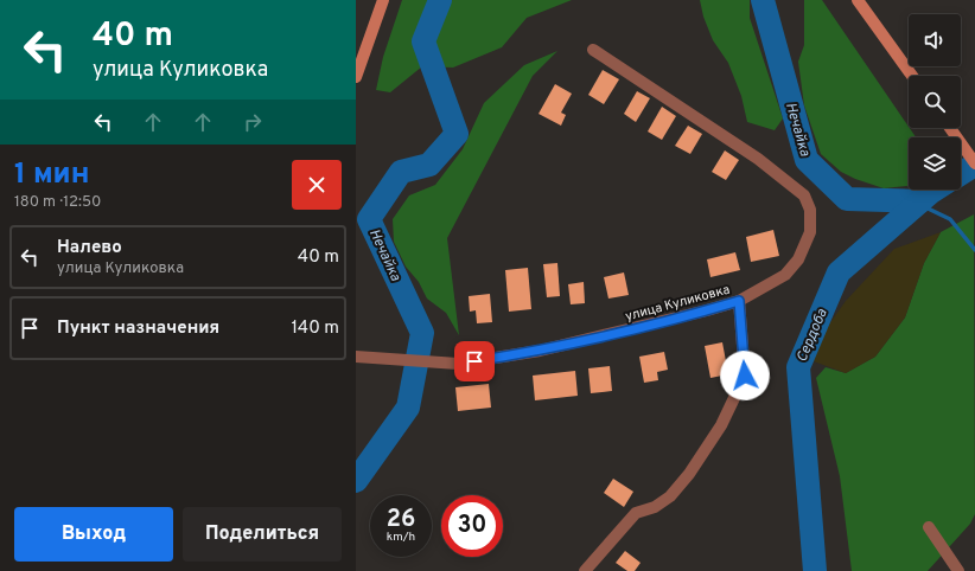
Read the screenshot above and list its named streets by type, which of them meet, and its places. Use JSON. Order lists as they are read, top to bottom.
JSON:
{
  "streets": {
    "street": ["улица Куликовка"]
  },
  "water": ["Нечайка", "Сердоба"],
  "page": {
    "turn": ["40 m", "улица Куликовка"],
    "heading": ["1 мин", "180 m · 12:50"],
    "list": [
      {
        "name": "Налево",
        "note": "улица Куликовка",
        "value": "40 m"
      },
      {
        "name": "Пункт назначения",
        "value": "140 m"
      }
    ],
    "speed": "26 km/h",
    "limit": "30",
    "buttons": ["Выход", "Поделиться"]
  }
}
